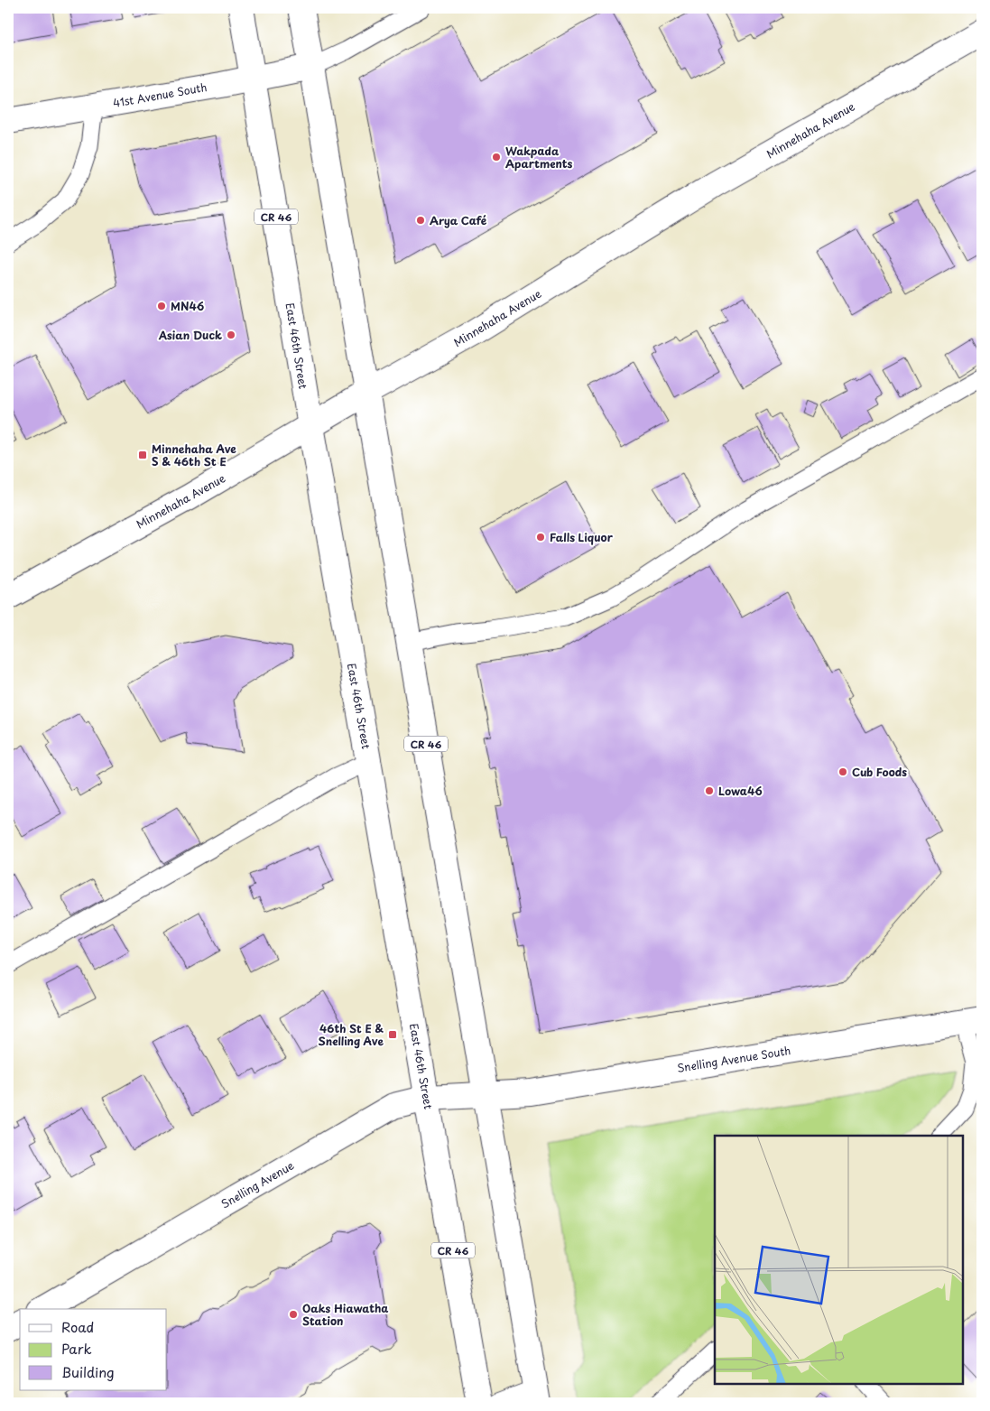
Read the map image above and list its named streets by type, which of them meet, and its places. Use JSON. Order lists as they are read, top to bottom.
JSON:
{
  "streets": {
    "main road": [
      "41st Avenue South",
      "Minnehaha Avenue",
      "CR 46",
      "East 46th Street",
      "Snelling Avenue South",
      "Snelling Avenue"
    ]
  },
  "crossings": [
    ["41st Avenue South", "CR 46"],
    ["41st Avenue South", "East 46th Street"],
    ["Minnehaha Avenue", "CR 46"],
    ["Minnehaha Avenue", "East 46th Street"],
    ["CR 46", "Snelling Avenue South"],
    ["CR 46", "Snelling Avenue"],
    ["East 46th Street", "Snelling Avenue"],
    ["Snelling Avenue South", "Snelling Avenue"]
  ],
  "places": {
    "other": [
      "Wakpada Apartments",
      "Arya Café",
      "MN46",
      "Asian Duck",
      "Falls Liquor",
      "Cub Foods",
      "Lowa46",
      "Oaks Hiawatha Station"
    ],
    "transit": ["Minnehaha Ave S & 46th St E", "46th St E & Snelling Ave"]
  },
  "legend": ["Road", "Park", "Building"]
}
